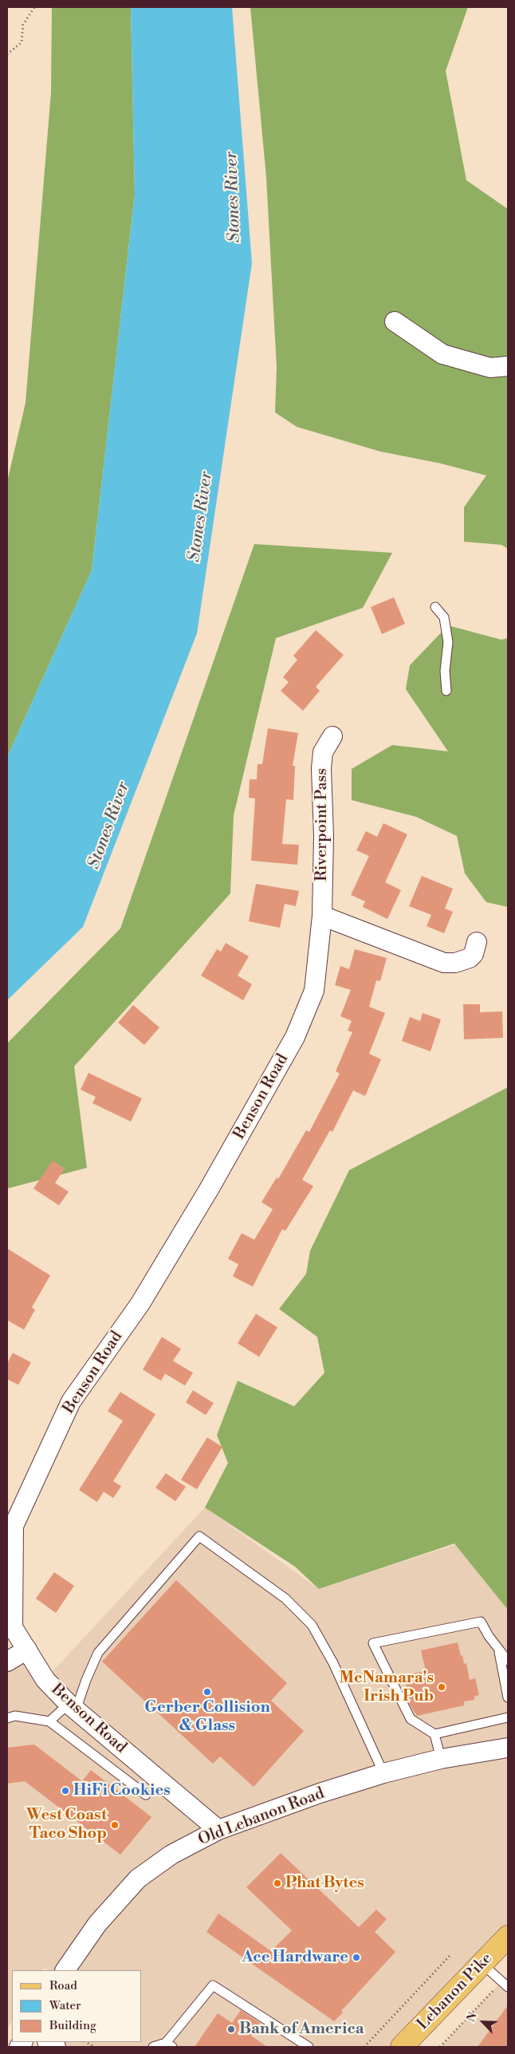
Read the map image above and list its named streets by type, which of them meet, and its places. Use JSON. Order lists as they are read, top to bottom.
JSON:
{
  "streets": {
    "main road": ["Lebanon Pike"],
    "street": ["Riverpoint Pass", "Benson Road", "Old Lebanon Road"]
  },
  "crossings": [
    ["Riverpoint Pass", "Benson Road"],
    ["Benson Road", "Old Lebanon Road"]
  ],
  "water": ["Stones River"],
  "places": [
    "McNamara's Irish Pub",
    "Gerber Collision & Glass",
    "HiFi Cookies",
    "West Coast Taco Shop",
    "Phat Bytes",
    "Ace Hardware",
    "Bank of America"
  ],
  "legend": ["Road", "Water", "Building"],
  "north": "top left"
}
